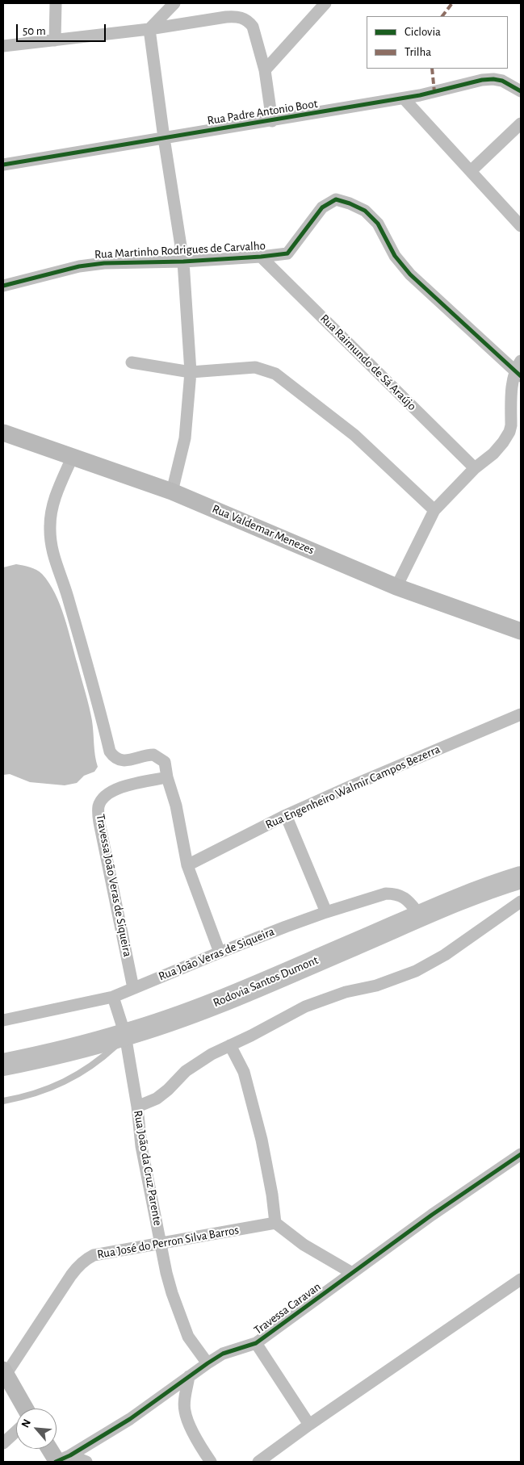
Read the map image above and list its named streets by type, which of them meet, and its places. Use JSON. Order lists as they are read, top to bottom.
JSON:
{
  "streets": {
    "highway": ["Rodovia Santos Dumont"],
    "main road": ["Rua Valdemar Menezes"],
    "street": [
      "Rua Padre Antonio Boot",
      "Rua Martinho Rodrigues de Carvalho",
      "Rua Raimundo de Sá Araújo",
      "Rua Engenheiro Walmir Campos Bezerra",
      "Travessa João Veras de Siqueira",
      "Rua João Veras de Siqueira",
      "Rua João da Cruz Parente",
      "Rua José do Perron Silva Barros",
      "Travessa Caravan"
    ]
  },
  "crossings": [
    ["Rua Martinho Rodrigues de Carvalho", "Rua Raimundo de Sá Araújo"],
    ["Travessa João Veras de Siqueira", "Rua João Veras de Siqueira"],
    ["Rua João Veras de Siqueira", "Rodovia Santos Dumont"],
    ["Rua João Veras de Siqueira", "Rua João da Cruz Parente"],
    ["Rodovia Santos Dumont", "Rua João da Cruz Parente"],
    ["Rua João da Cruz Parente", "Rua José do Perron Silva Barros"],
    ["Rua João da Cruz Parente", "Travessa Caravan"]
  ],
  "legend": ["Ciclovia", "Trilha"],
  "scale_bar": "50 m",
  "north": "top left"
}
